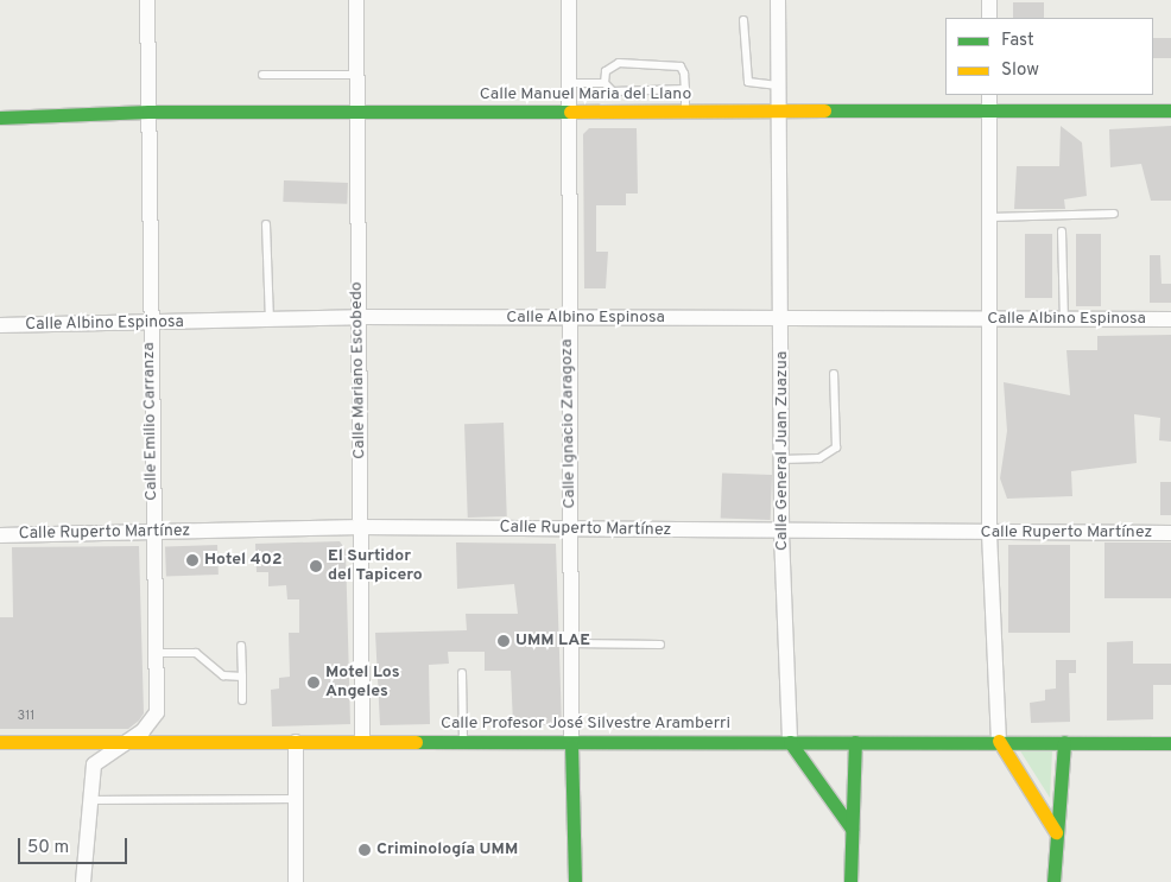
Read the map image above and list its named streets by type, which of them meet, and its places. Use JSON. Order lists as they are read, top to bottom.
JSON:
{
  "streets": {
    "main road": ["Calle Manuel Maria del Llano", "Calle Ignacio Zaragoza", "Calle Profesor José Silvestre Aramberri"],
    "street": [
      "Calle Albino Espinosa",
      "Calle Mariano Escobedo",
      "Calle Emilio Carranza",
      "Calle General Juan Zuazua",
      "Calle Ruperto Martínez"
    ]
  },
  "crossings": [
    ["Calle Manuel Maria del Llano", "Calle Mariano Escobedo"],
    ["Calle Manuel Maria del Llano", "Calle Emilio Carranza"],
    ["Calle Manuel Maria del Llano", "Calle Ignacio Zaragoza"],
    ["Calle Manuel Maria del Llano", "Calle General Juan Zuazua"],
    ["Calle Albino Espinosa", "Calle Mariano Escobedo"],
    ["Calle Albino Espinosa", "Calle Emilio Carranza"],
    ["Calle Albino Espinosa", "Calle Ignacio Zaragoza"],
    ["Calle Albino Espinosa", "Calle General Juan Zuazua"],
    ["Calle Mariano Escobedo", "Calle Ruperto Martínez"],
    ["Calle Mariano Escobedo", "Calle Profesor José Silvestre Aramberri"],
    ["Calle Emilio Carranza", "Calle Ruperto Martínez"],
    ["Calle Emilio Carranza", "Calle Profesor José Silvestre Aramberri"],
    ["Calle Ignacio Zaragoza", "Calle Ruperto Martínez"],
    ["Calle Ignacio Zaragoza", "Calle Profesor José Silvestre Aramberri"],
    ["Calle General Juan Zuazua", "Calle Ruperto Martínez"],
    ["Calle General Juan Zuazua", "Calle Profesor José Silvestre Aramberri"]
  ],
  "places": [
    "Hotel 402",
    "El Surtidor del Tapicero",
    "UMM LAE",
    "Motel Los Angeles",
    "Criminología UMM"
  ],
  "house_numbers": ["311"],
  "legend": ["Fast", "Slow"],
  "scale_bar": "50 m"
}
